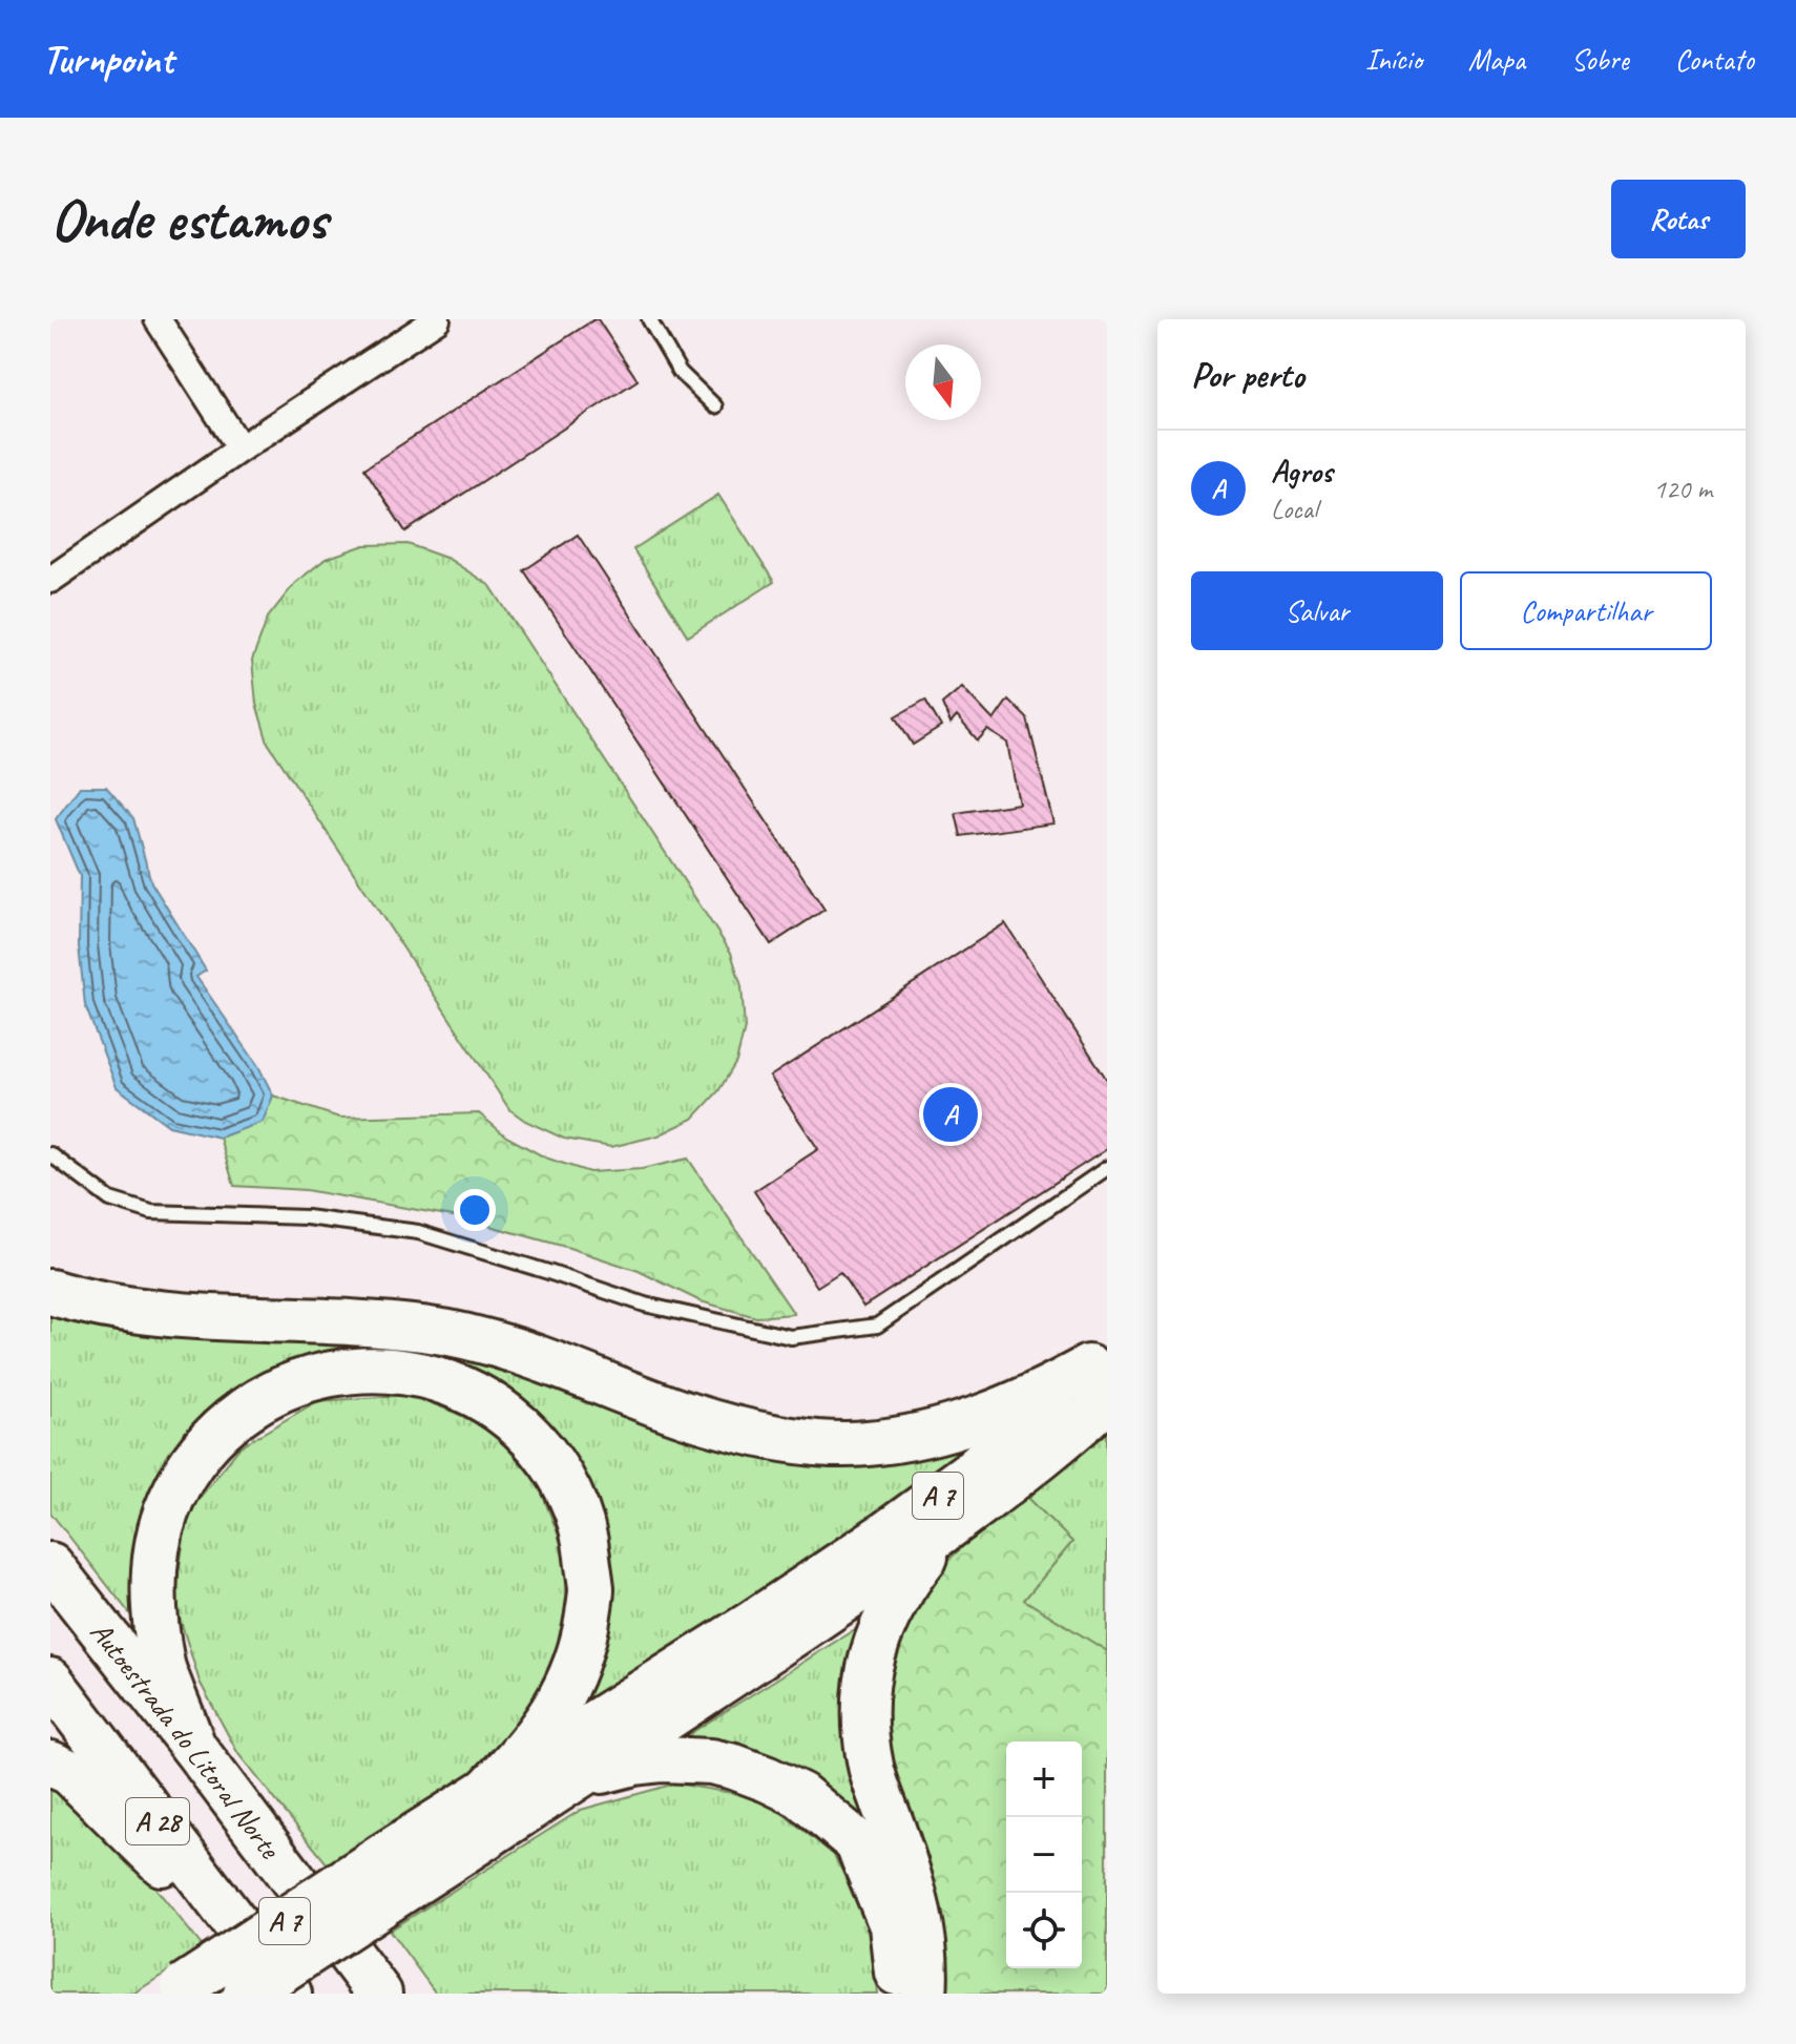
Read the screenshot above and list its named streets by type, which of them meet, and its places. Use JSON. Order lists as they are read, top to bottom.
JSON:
{
  "streets": {
    "highway": ["A 7", "Autoestrada do Litoral Norte", "A 28"]
  },
  "crossings": [
    ["A 7", "A 28"]
  ],
  "north": "bottom",
  "page": {
    "header": "Turnpoint",
    "nav": [
      "Início",
      "Mapa",
      "Sobre",
      "Contato"
    ],
    "buttons": [
      "Rotas",
      ["Salvar", "Compartilhar"]
    ],
    "title": "Onde estamos",
    "heading": "Por perto",
    "list": [
      {
        "mark": "A",
        "name": "Agros",
        "note": "Local",
        "value": "120 m"
      }
    ],
    "pins": "A",
    "map_buttons": ["+", "−"]
  }
}
